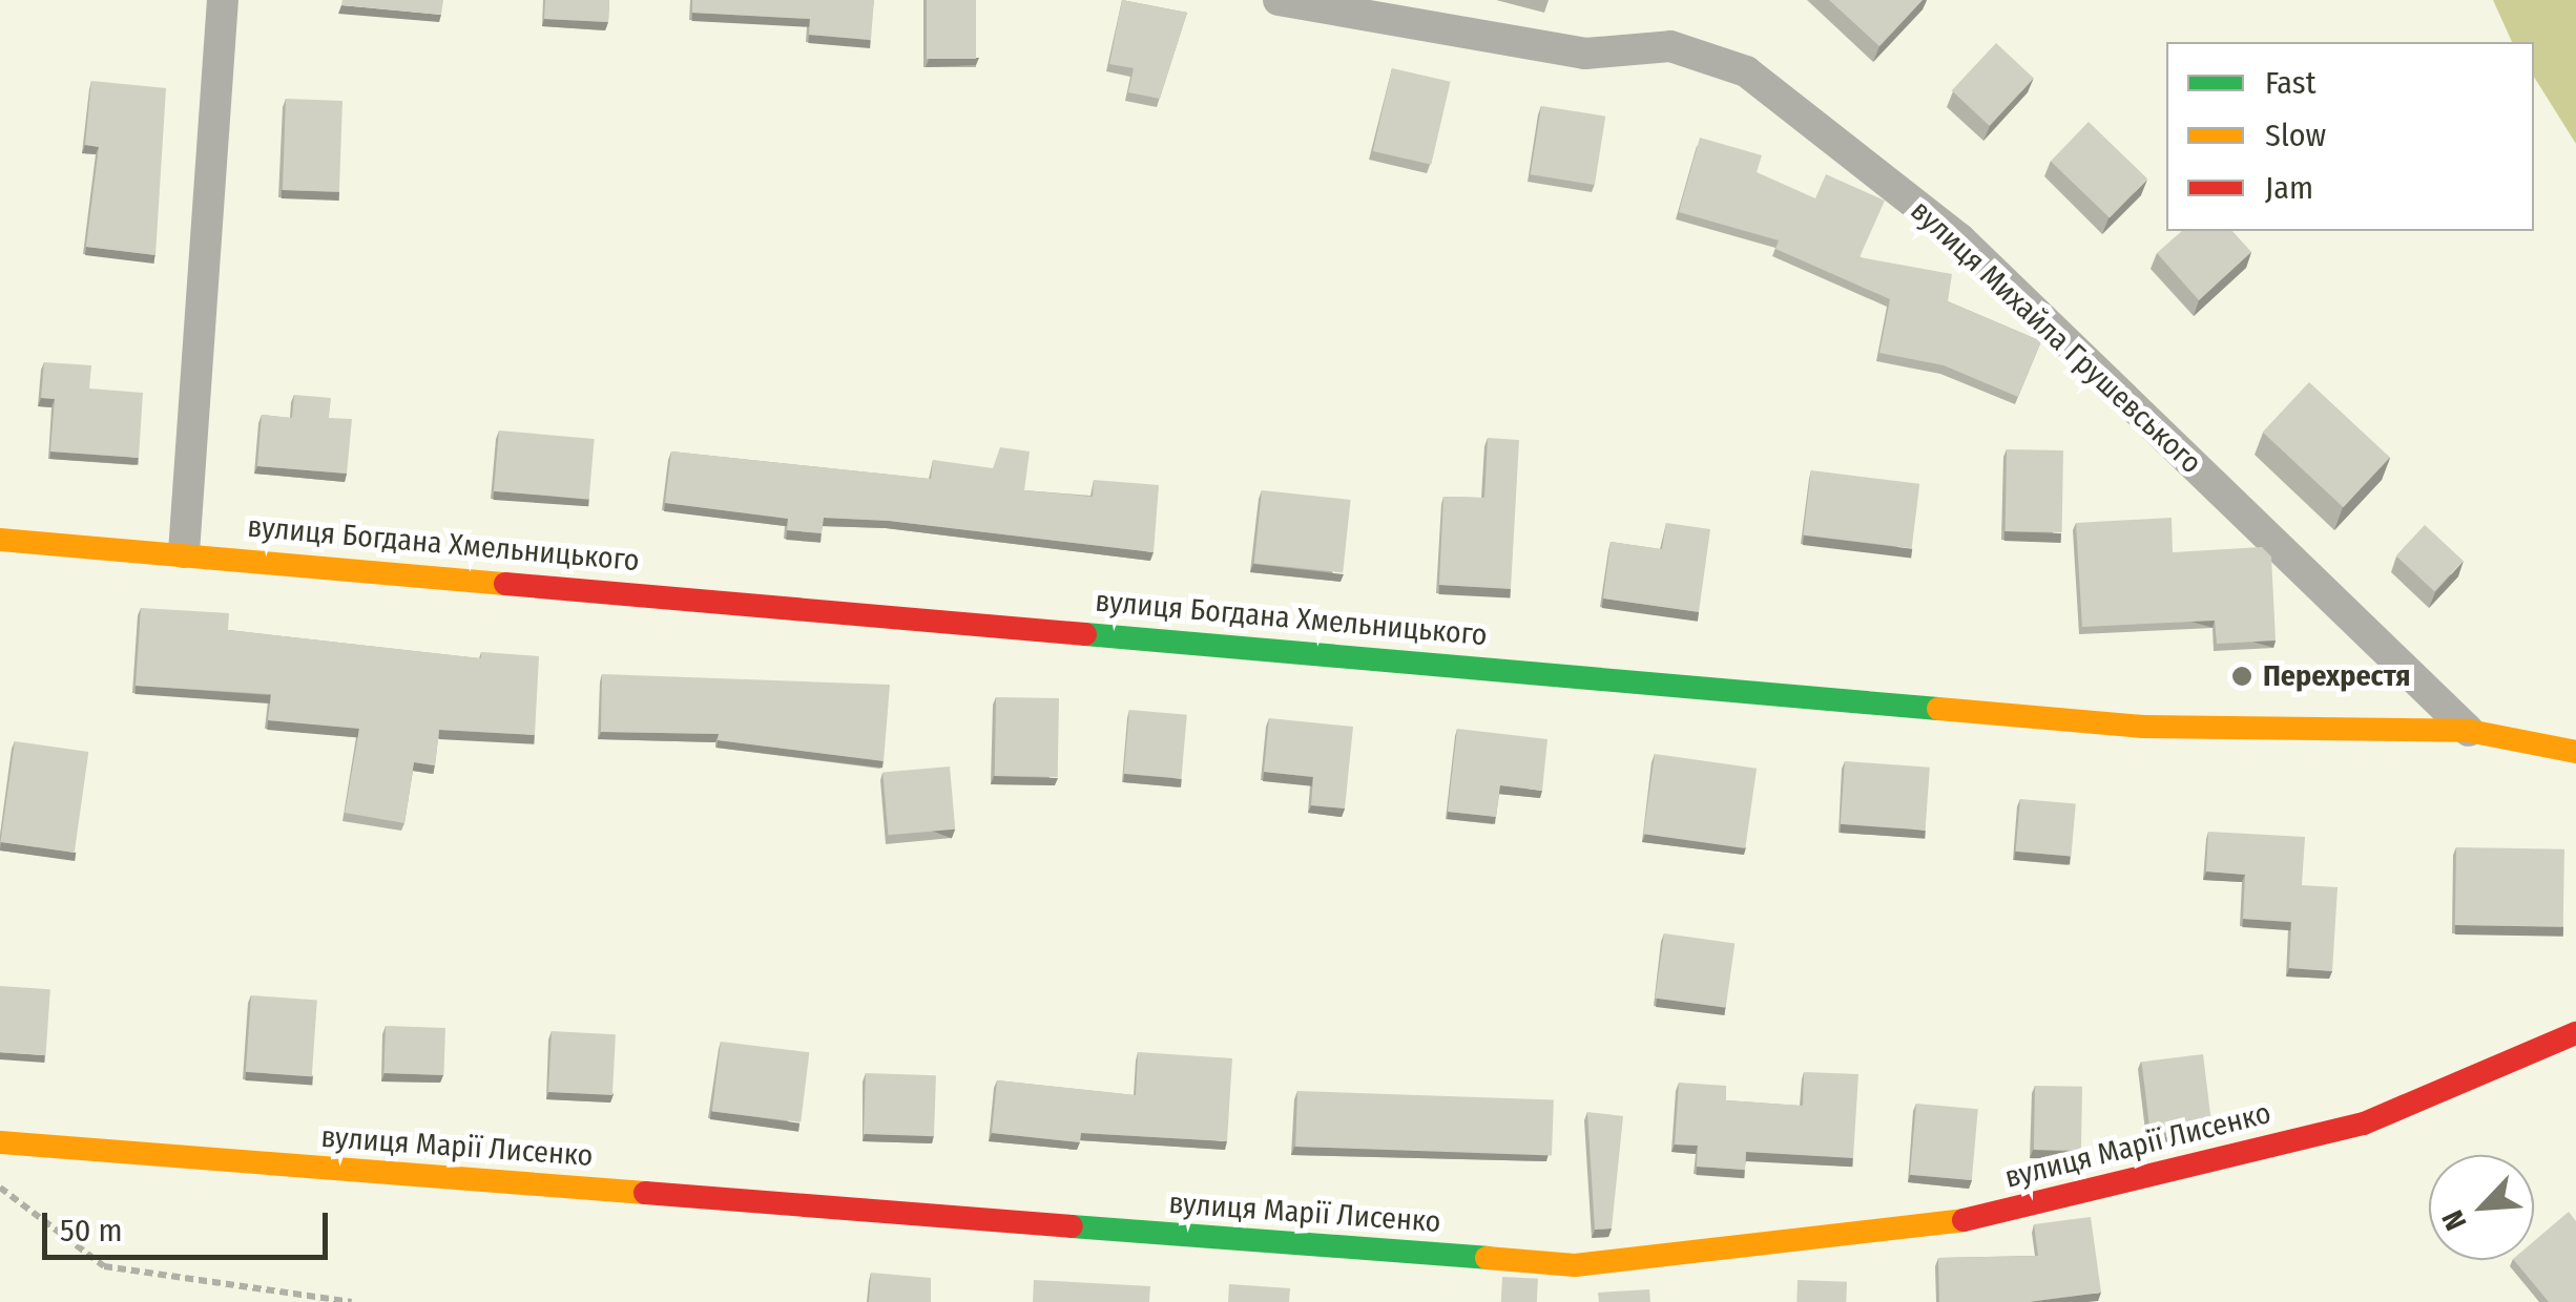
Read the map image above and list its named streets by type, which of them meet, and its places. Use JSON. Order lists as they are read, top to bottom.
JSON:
{
  "streets": {
    "street": ["вулиця Михайла Грушевського", "вулиця Богдана Хмельницького", "вулиця Марії Лисенко"]
  },
  "crossings": [
    ["вулиця Михайла Грушевського", "вулиця Богдана Хмельницького"]
  ],
  "places": ["Перехрестя"],
  "legend": ["Fast", "Slow", "Jam"],
  "scale_bar": "50 m",
  "north": "bottom left"
}
